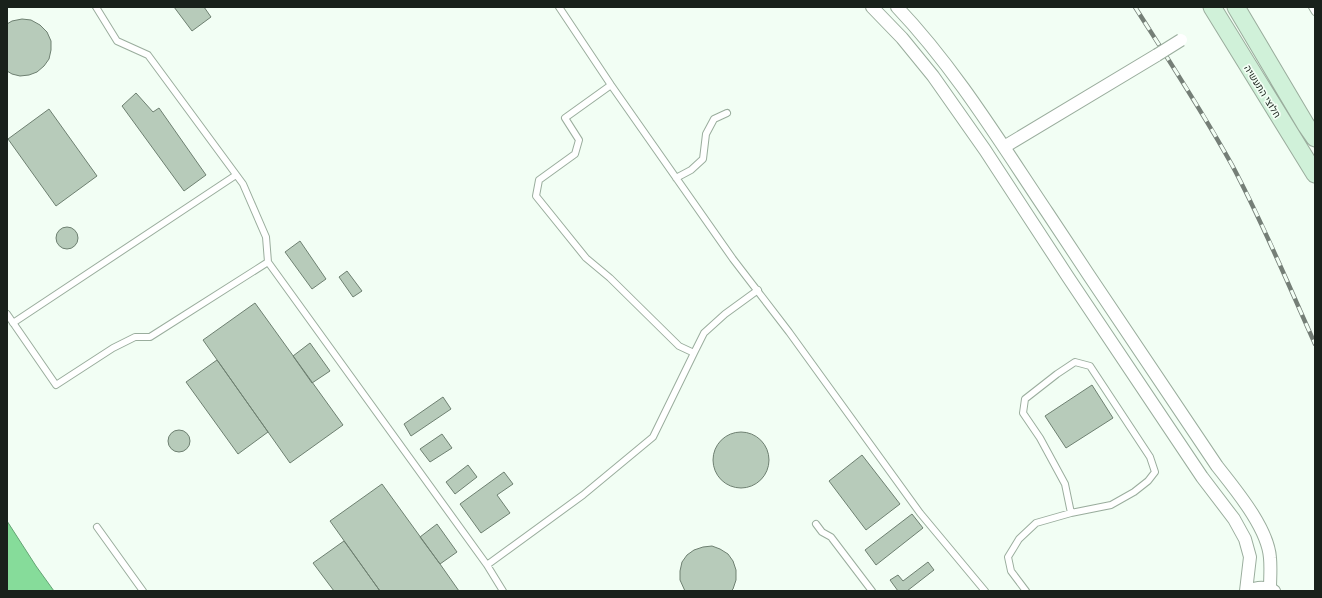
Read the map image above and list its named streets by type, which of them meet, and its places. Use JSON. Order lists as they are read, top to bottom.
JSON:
{
  "streets": {
    "street": ["חלוצי התעשיה"]
  }
}
